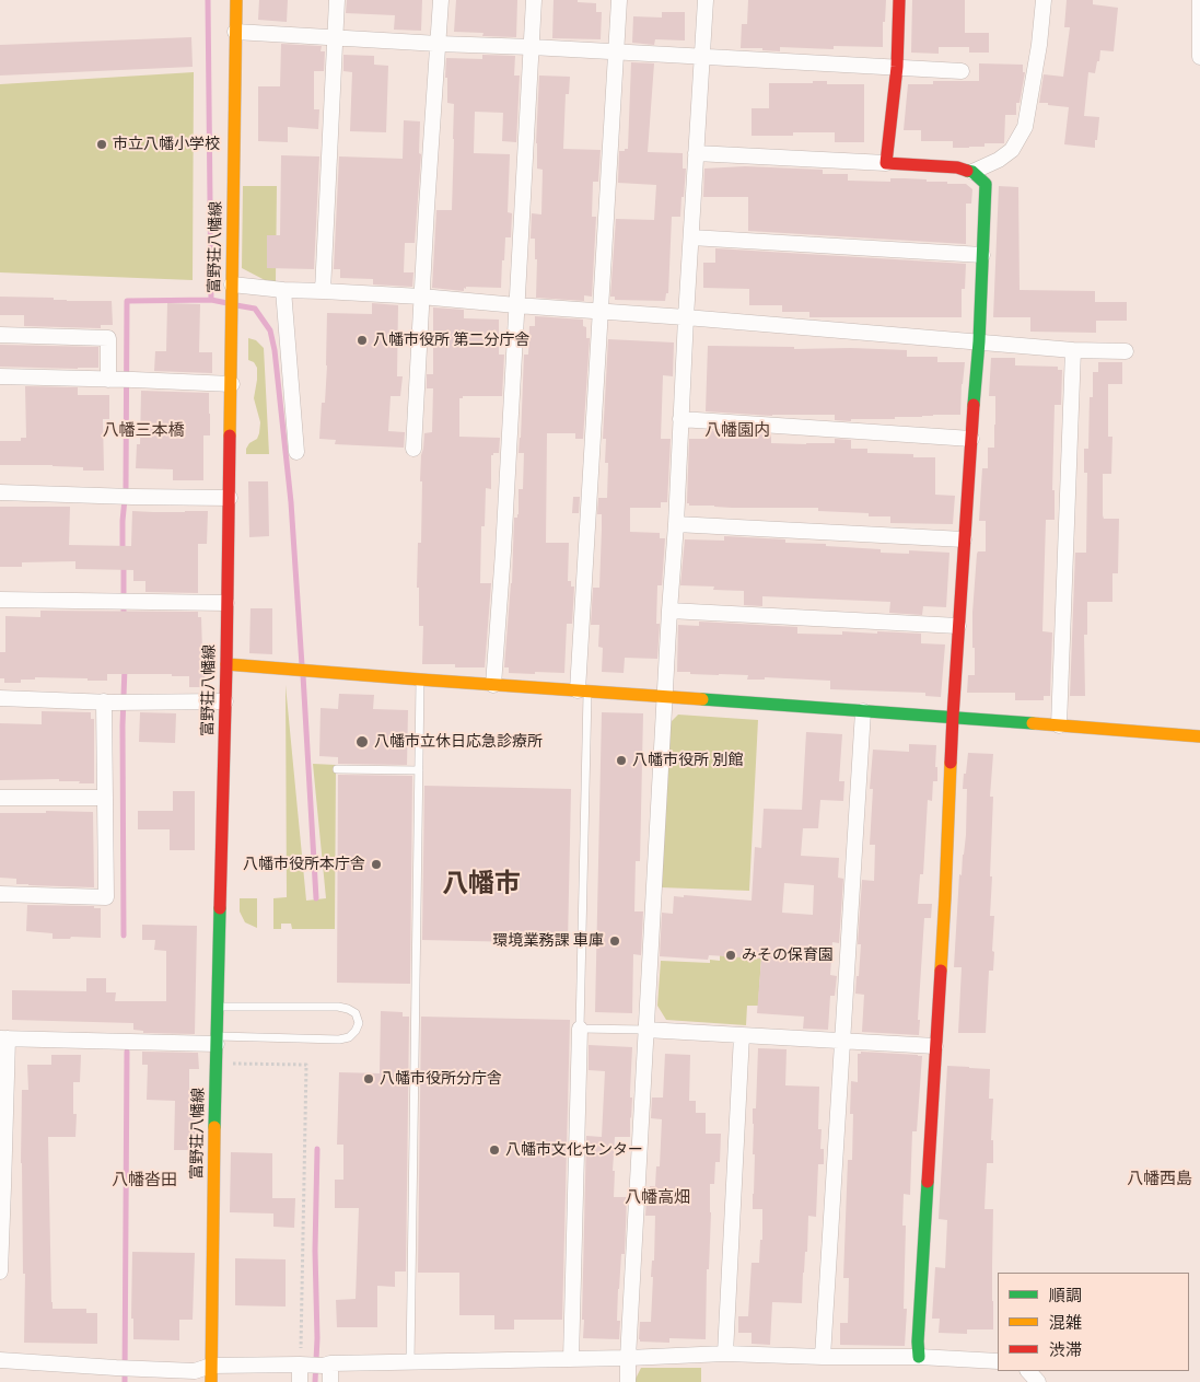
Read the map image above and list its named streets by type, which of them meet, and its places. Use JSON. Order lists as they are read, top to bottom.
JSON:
{
  "streets": {
    "street": ["富野荘八幡線"]
  },
  "districts": [
    "八幡三本橋",
    "八幡園内",
    "八幡市",
    "八幡西島",
    "八幡沓田",
    "八幡高畑"
  ],
  "places": [
    "市立八幡小学校",
    "八幡市役所 第二分庁舎",
    "八幡市立休日応急診療所",
    "八幡市役所 別館",
    "八幡市役所本庁舎",
    "環境業務課 車庫",
    "みその保育園",
    "八幡市役所分庁舎",
    "八幡市文化センター"
  ],
  "legend": ["順調", "混雑", "渋滞"]
}
